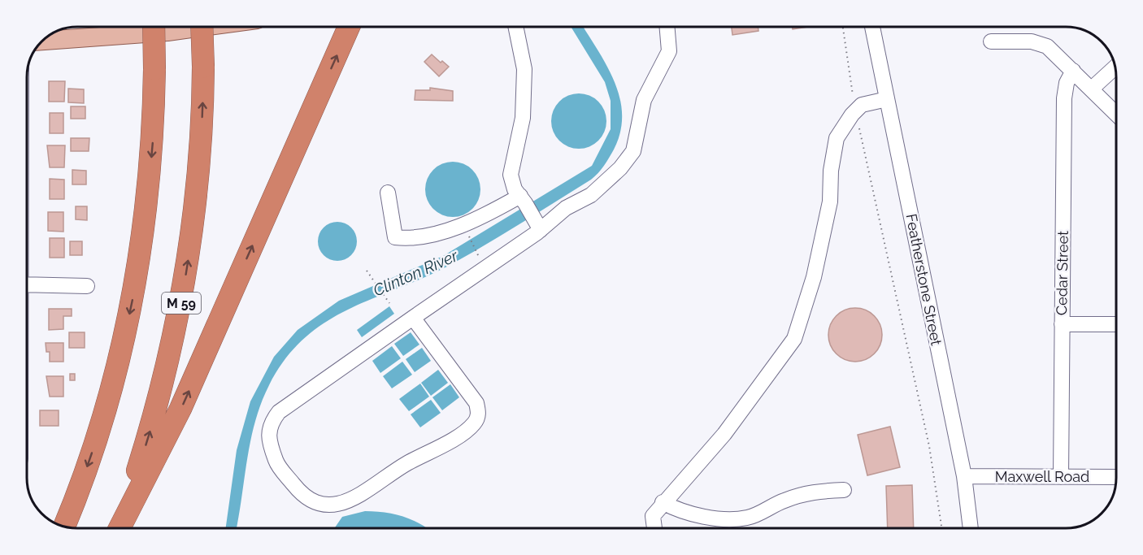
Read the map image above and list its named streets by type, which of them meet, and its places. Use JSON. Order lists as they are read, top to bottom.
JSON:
{
  "streets": {
    "highway": ["M 59"],
    "street": ["Cedar Street", "Featherstone Street", "Maxwell Road"]
  },
  "crossings": [
    ["Cedar Street", "Maxwell Road"],
    ["Featherstone Street", "Maxwell Road"]
  ],
  "water": ["Clinton River"]
}
